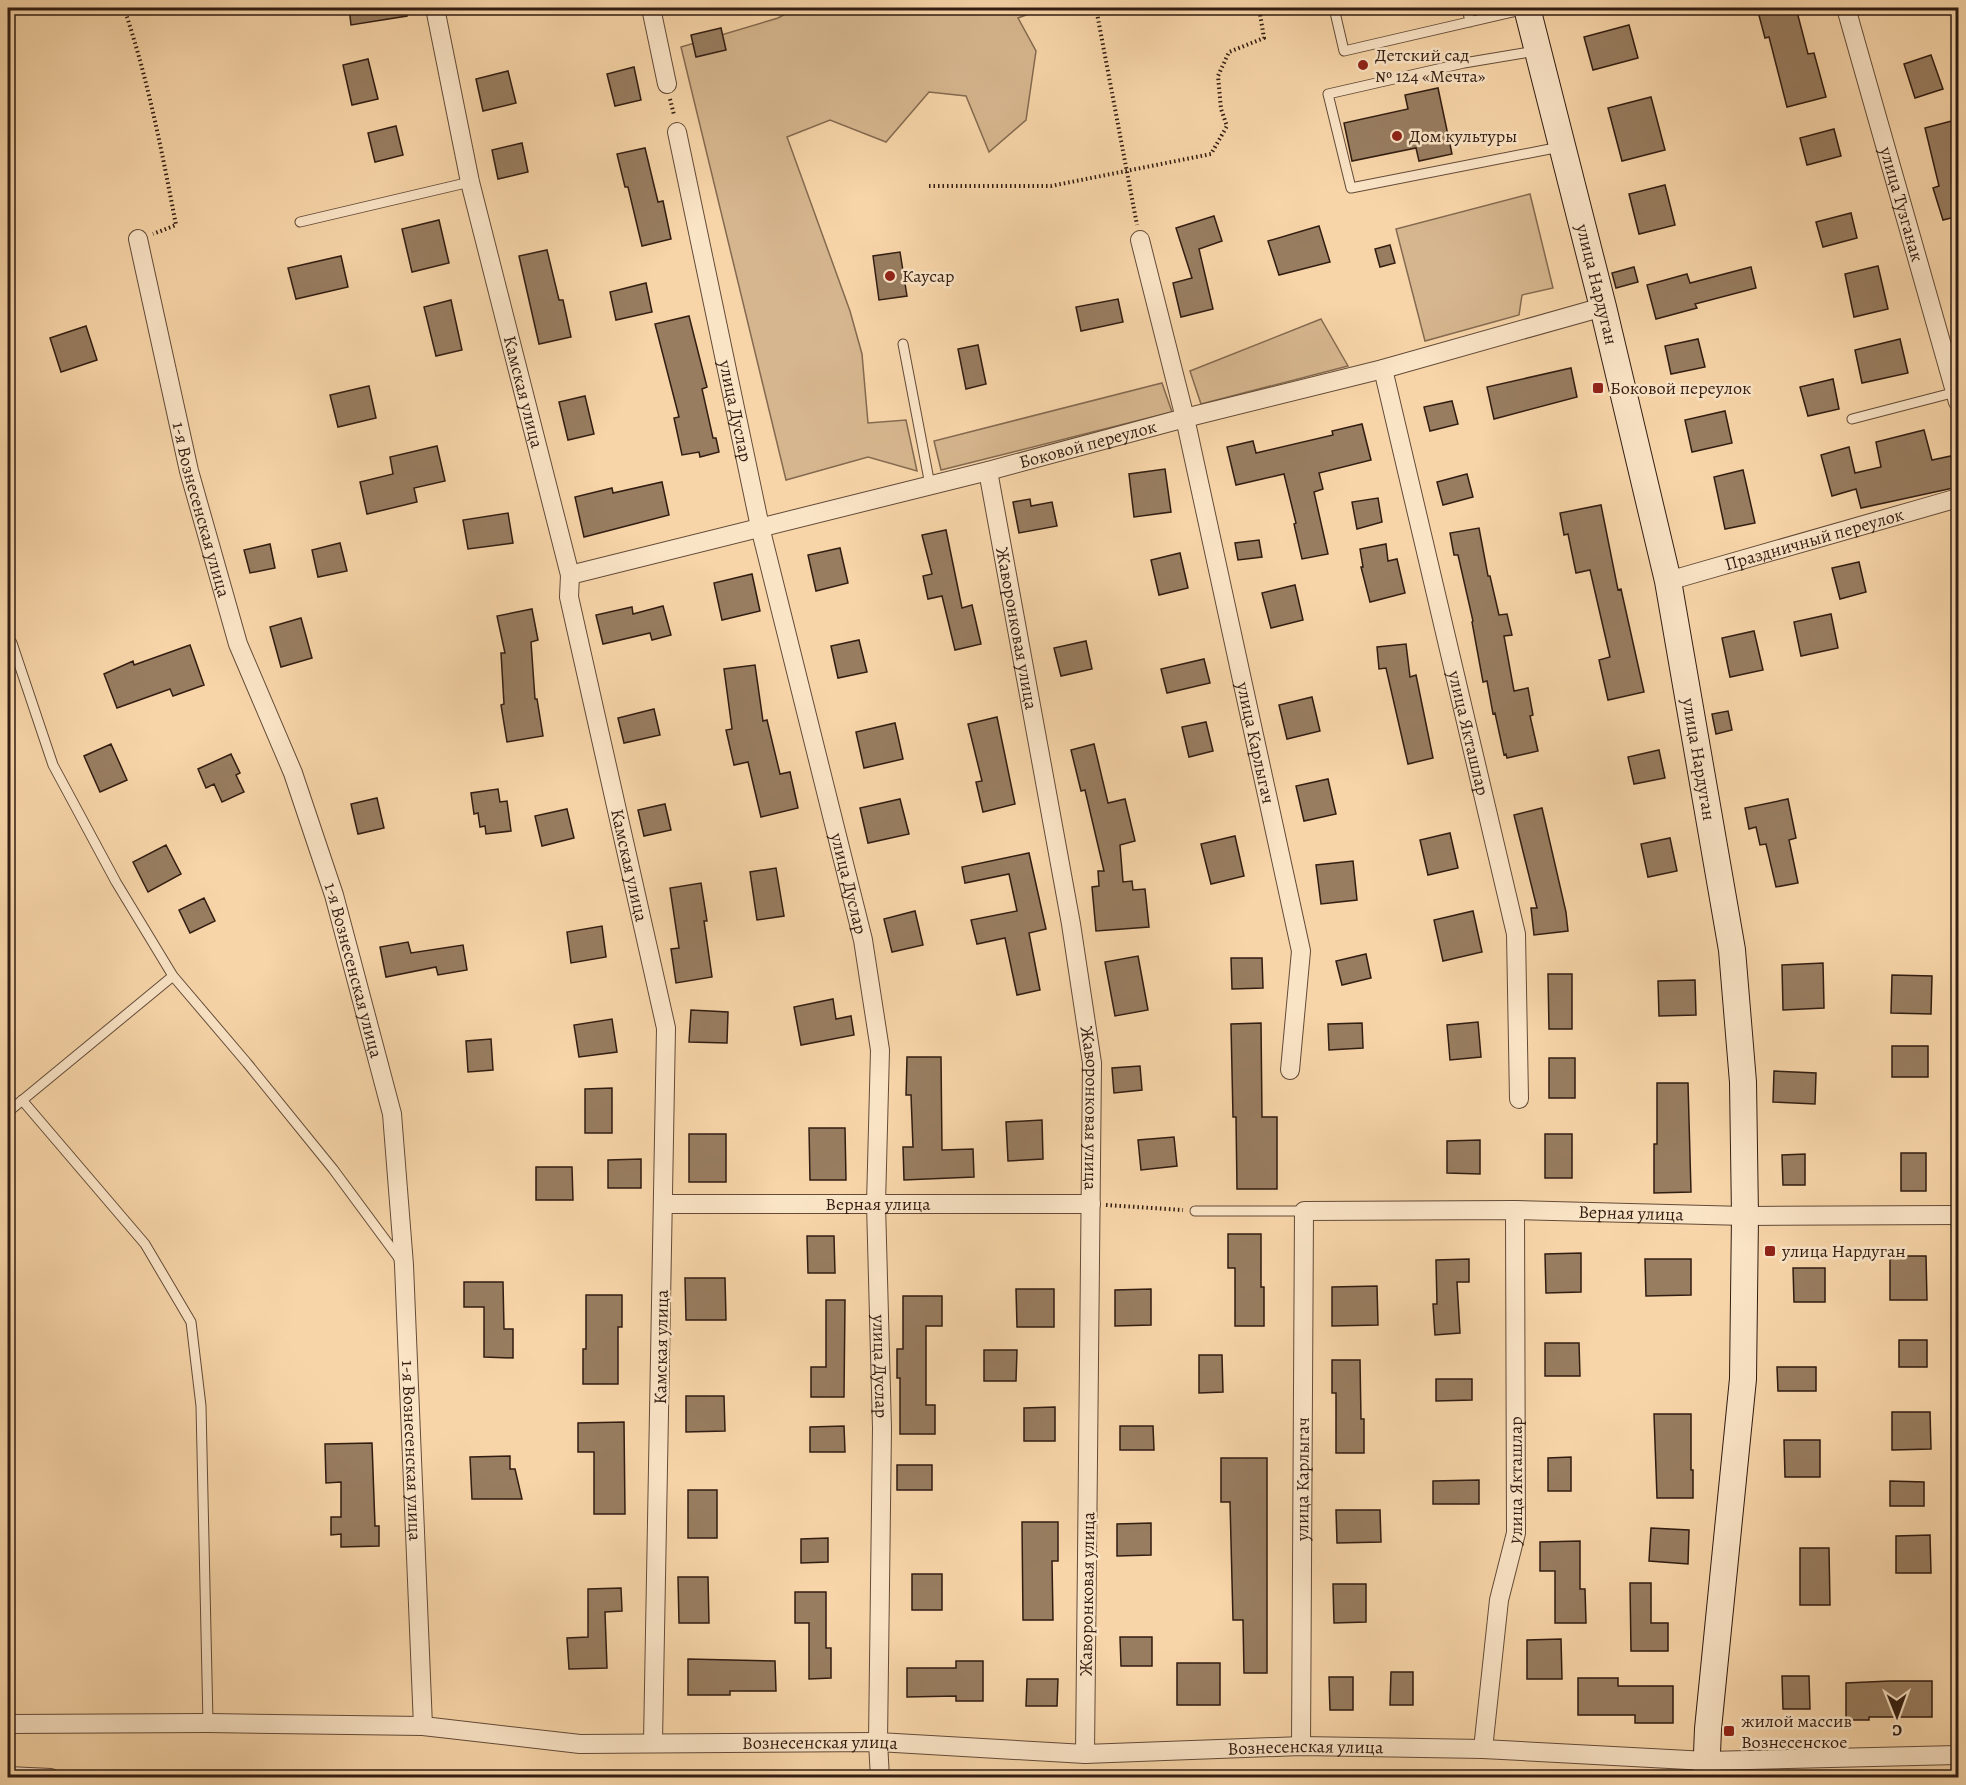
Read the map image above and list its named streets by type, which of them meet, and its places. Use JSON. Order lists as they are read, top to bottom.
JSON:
{
  "streets": {
    "street": [
      "улица Тузганак",
      "улица Нардуган",
      "Камская улица",
      "улица Дуслар",
      "Боковой переулок",
      "1-я Вознесенская улица",
      "Праздничный переулок",
      "Жаворонковая улица",
      "улица Якташлар",
      "улица Карлыгач",
      "Верная улица",
      "Вознесенская улица"
    ]
  },
  "crossings": [
    ["улица Нардуган", "Боковой переулок"],
    ["улица Нардуган", "Праздничный переулок"],
    ["улица Нардуган", "Верная улица"],
    ["улица Нардуган", "Вознесенская улица"],
    ["Камская улица", "Боковой переулок"],
    ["Камская улица", "Верная улица"],
    ["Камская улица", "Вознесенская улица"],
    ["улица Дуслар", "Боковой переулок"],
    ["улица Дуслар", "Верная улица"],
    ["улица Дуслар", "Вознесенская улица"],
    ["Боковой переулок", "Жаворонковая улица"],
    ["Боковой переулок", "улица Якташлар"],
    ["Боковой переулок", "улица Карлыгач"],
    ["1-я Вознесенская улица", "Вознесенская улица"],
    ["Жаворонковая улица", "Верная улица"],
    ["Жаворонковая улица", "Вознесенская улица"],
    ["улица Якташлар", "Верная улица"],
    ["улица Якташлар", "Вознесенская улица"],
    ["улица Карлыгач", "Верная улица"],
    ["улица Карлыгач", "Вознесенская улица"]
  ],
  "places": {
    "other": ["Детский сад № 124 «Мечта»", "Дом культуры", "Каусар"],
    "transit": ["Боковой переулок", "улица Нардуган", "жилой массив Вознесенское"]
  },
  "north": "bottom"
}
